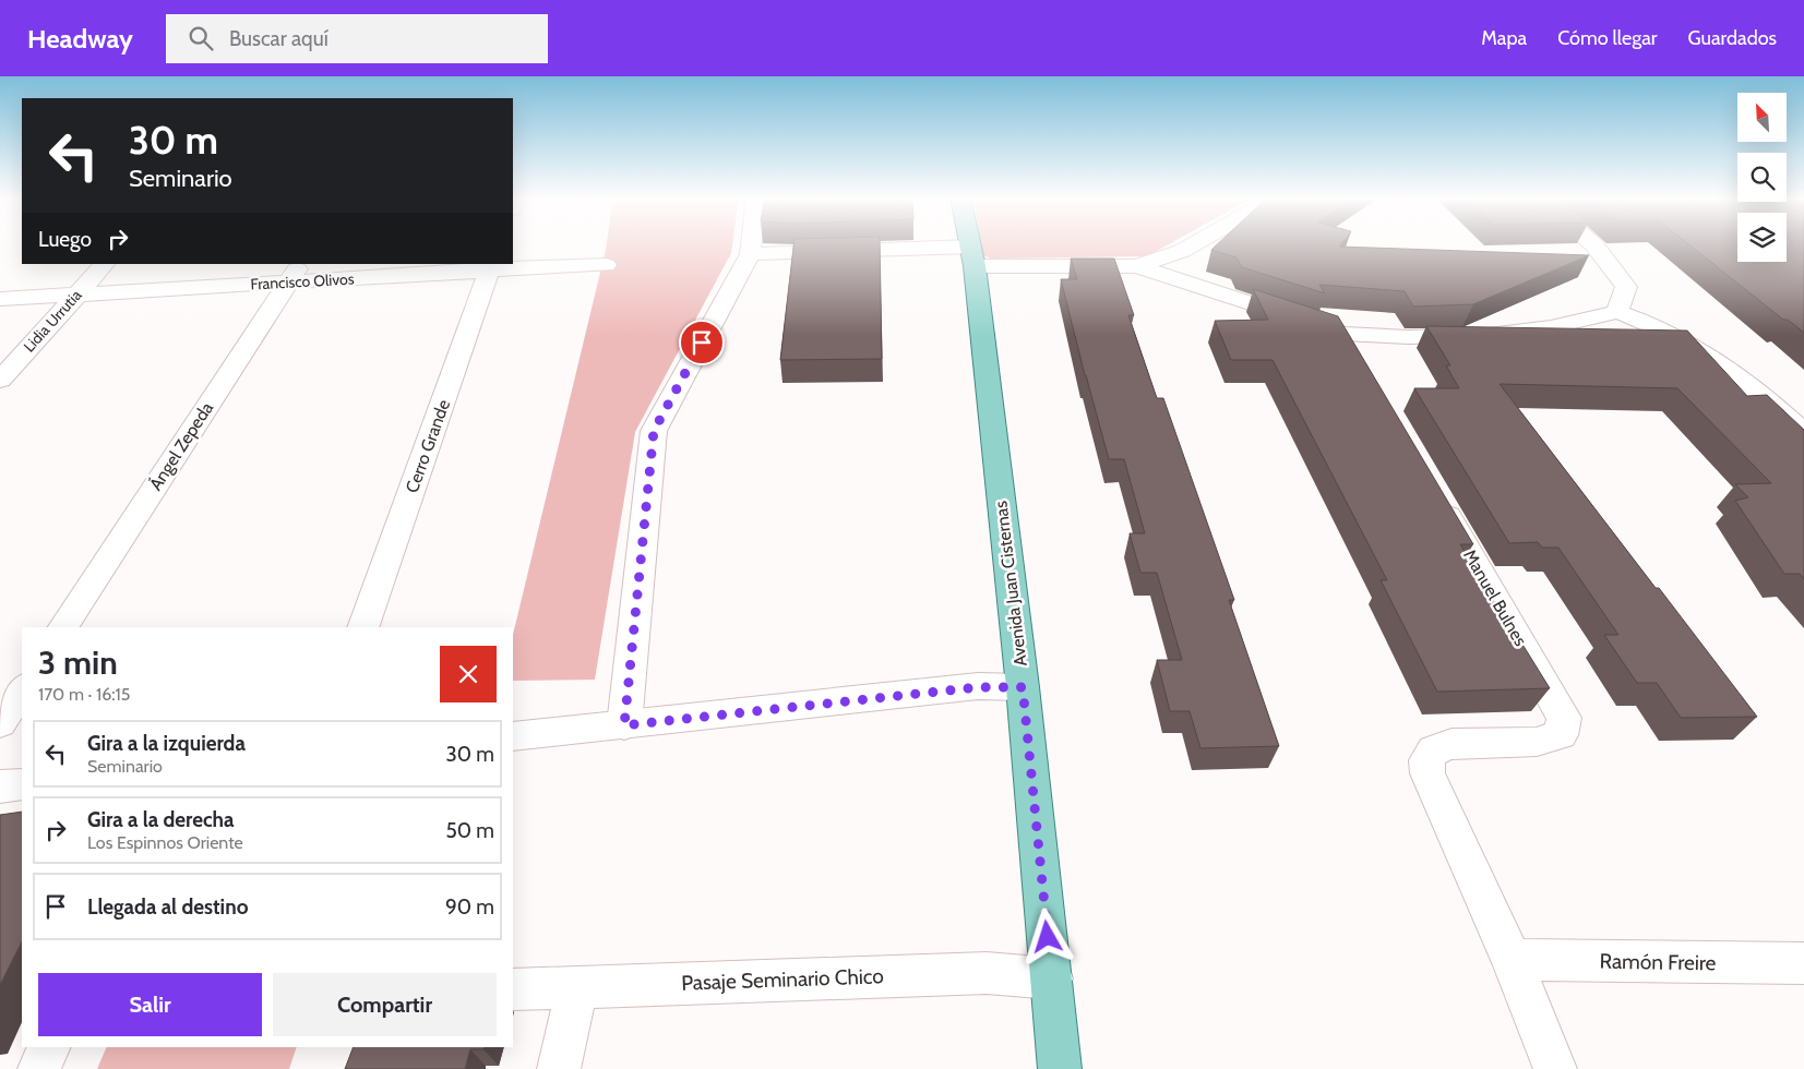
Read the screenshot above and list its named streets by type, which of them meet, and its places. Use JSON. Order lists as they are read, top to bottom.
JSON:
{
  "streets": {
    "main road": ["Avenida Juan Cisternas"],
    "street": [
      "Francisco Olivos",
      "Lidia Urrutia",
      "Ángel Zepeda",
      "Cerro Grande",
      "Manuel Bulnes",
      "Ramón Freire",
      "Pasaje Seminario Chico"
    ]
  },
  "crossings": [
    ["Francisco Olivos", "Lidia Urrutia"],
    ["Francisco Olivos", "Ángel Zepeda"],
    ["Francisco Olivos", "Cerro Grande"],
    ["Avenida Juan Cisternas", "Pasaje Seminario Chico"],
    ["Manuel Bulnes", "Ramón Freire"]
  ],
  "north": "top left",
  "page": {
    "header": "Headway",
    "search": "Buscar aquí",
    "nav": ["Mapa", "Cómo llegar", "Guardados"],
    "turn": ["30 m", "Seminario"],
    "then": "Luego",
    "heading": ["3 min", "170 m · 16:15"],
    "list": [
      {
        "name": "Gira a la izquierda",
        "note": "Seminario",
        "value": "30 m"
      },
      {
        "name": "Gira a la derecha",
        "note": "Los Espinnos Oriente",
        "value": "50 m"
      },
      {
        "name": "Llegada al destino",
        "value": "90 m"
      }
    ],
    "buttons": ["Salir", "Compartir"]
  }
}
